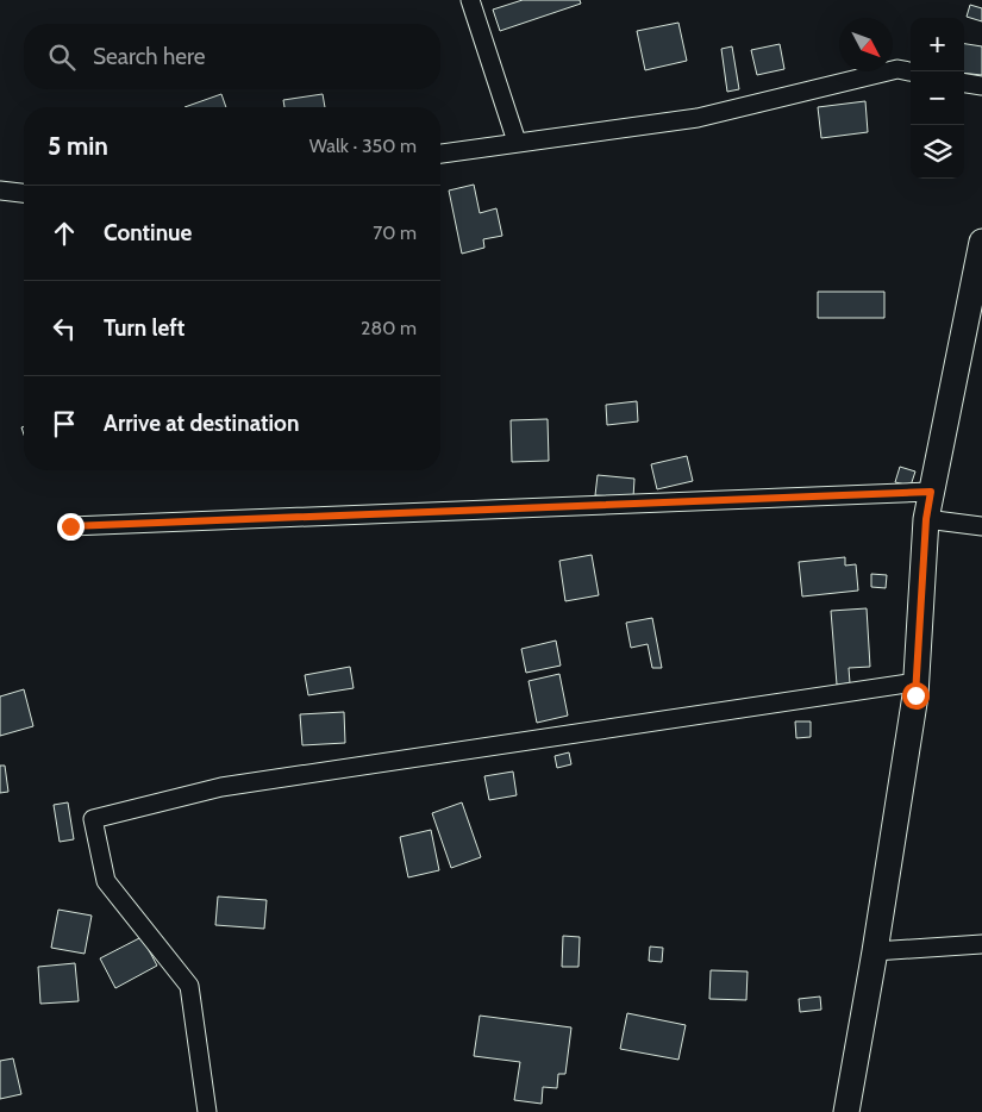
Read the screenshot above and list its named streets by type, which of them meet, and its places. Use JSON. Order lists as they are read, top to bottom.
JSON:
{
  "north": "bottom right",
  "page": {
    "map_buttons": ["+", "−"],
    "search": "Search here",
    "heading": ["5 min", "Walk · 350 m"],
    "list": [
      ["Continue", "70 m"],
      ["Turn left", "280 m"],
      "Arrive at destination"
    ]
  }
}
